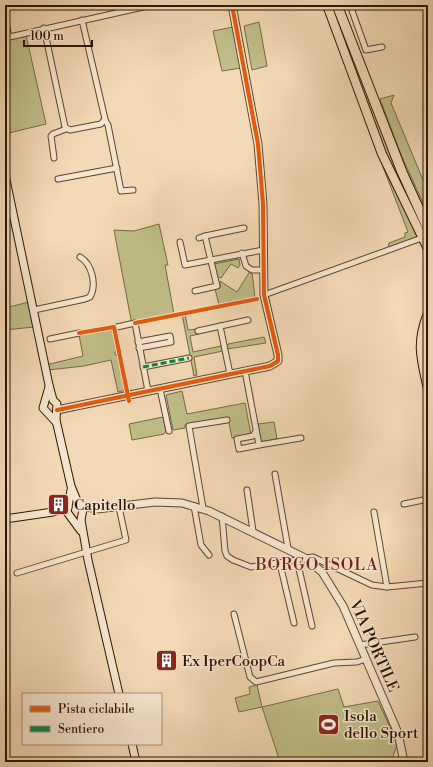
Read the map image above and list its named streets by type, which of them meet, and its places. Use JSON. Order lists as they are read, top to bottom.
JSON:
{
  "streets": {
    "street": ["VIA PORTILE"]
  },
  "districts": ["BORGO ISOLA"],
  "places": {
    "building": ["Capitello", "Ex IperCoopCa"],
    "sports": ["Isola dello Sport"]
  },
  "legend": ["Pista ciclabile", "Sentiero"],
  "scale_bar": "100 m"
}
